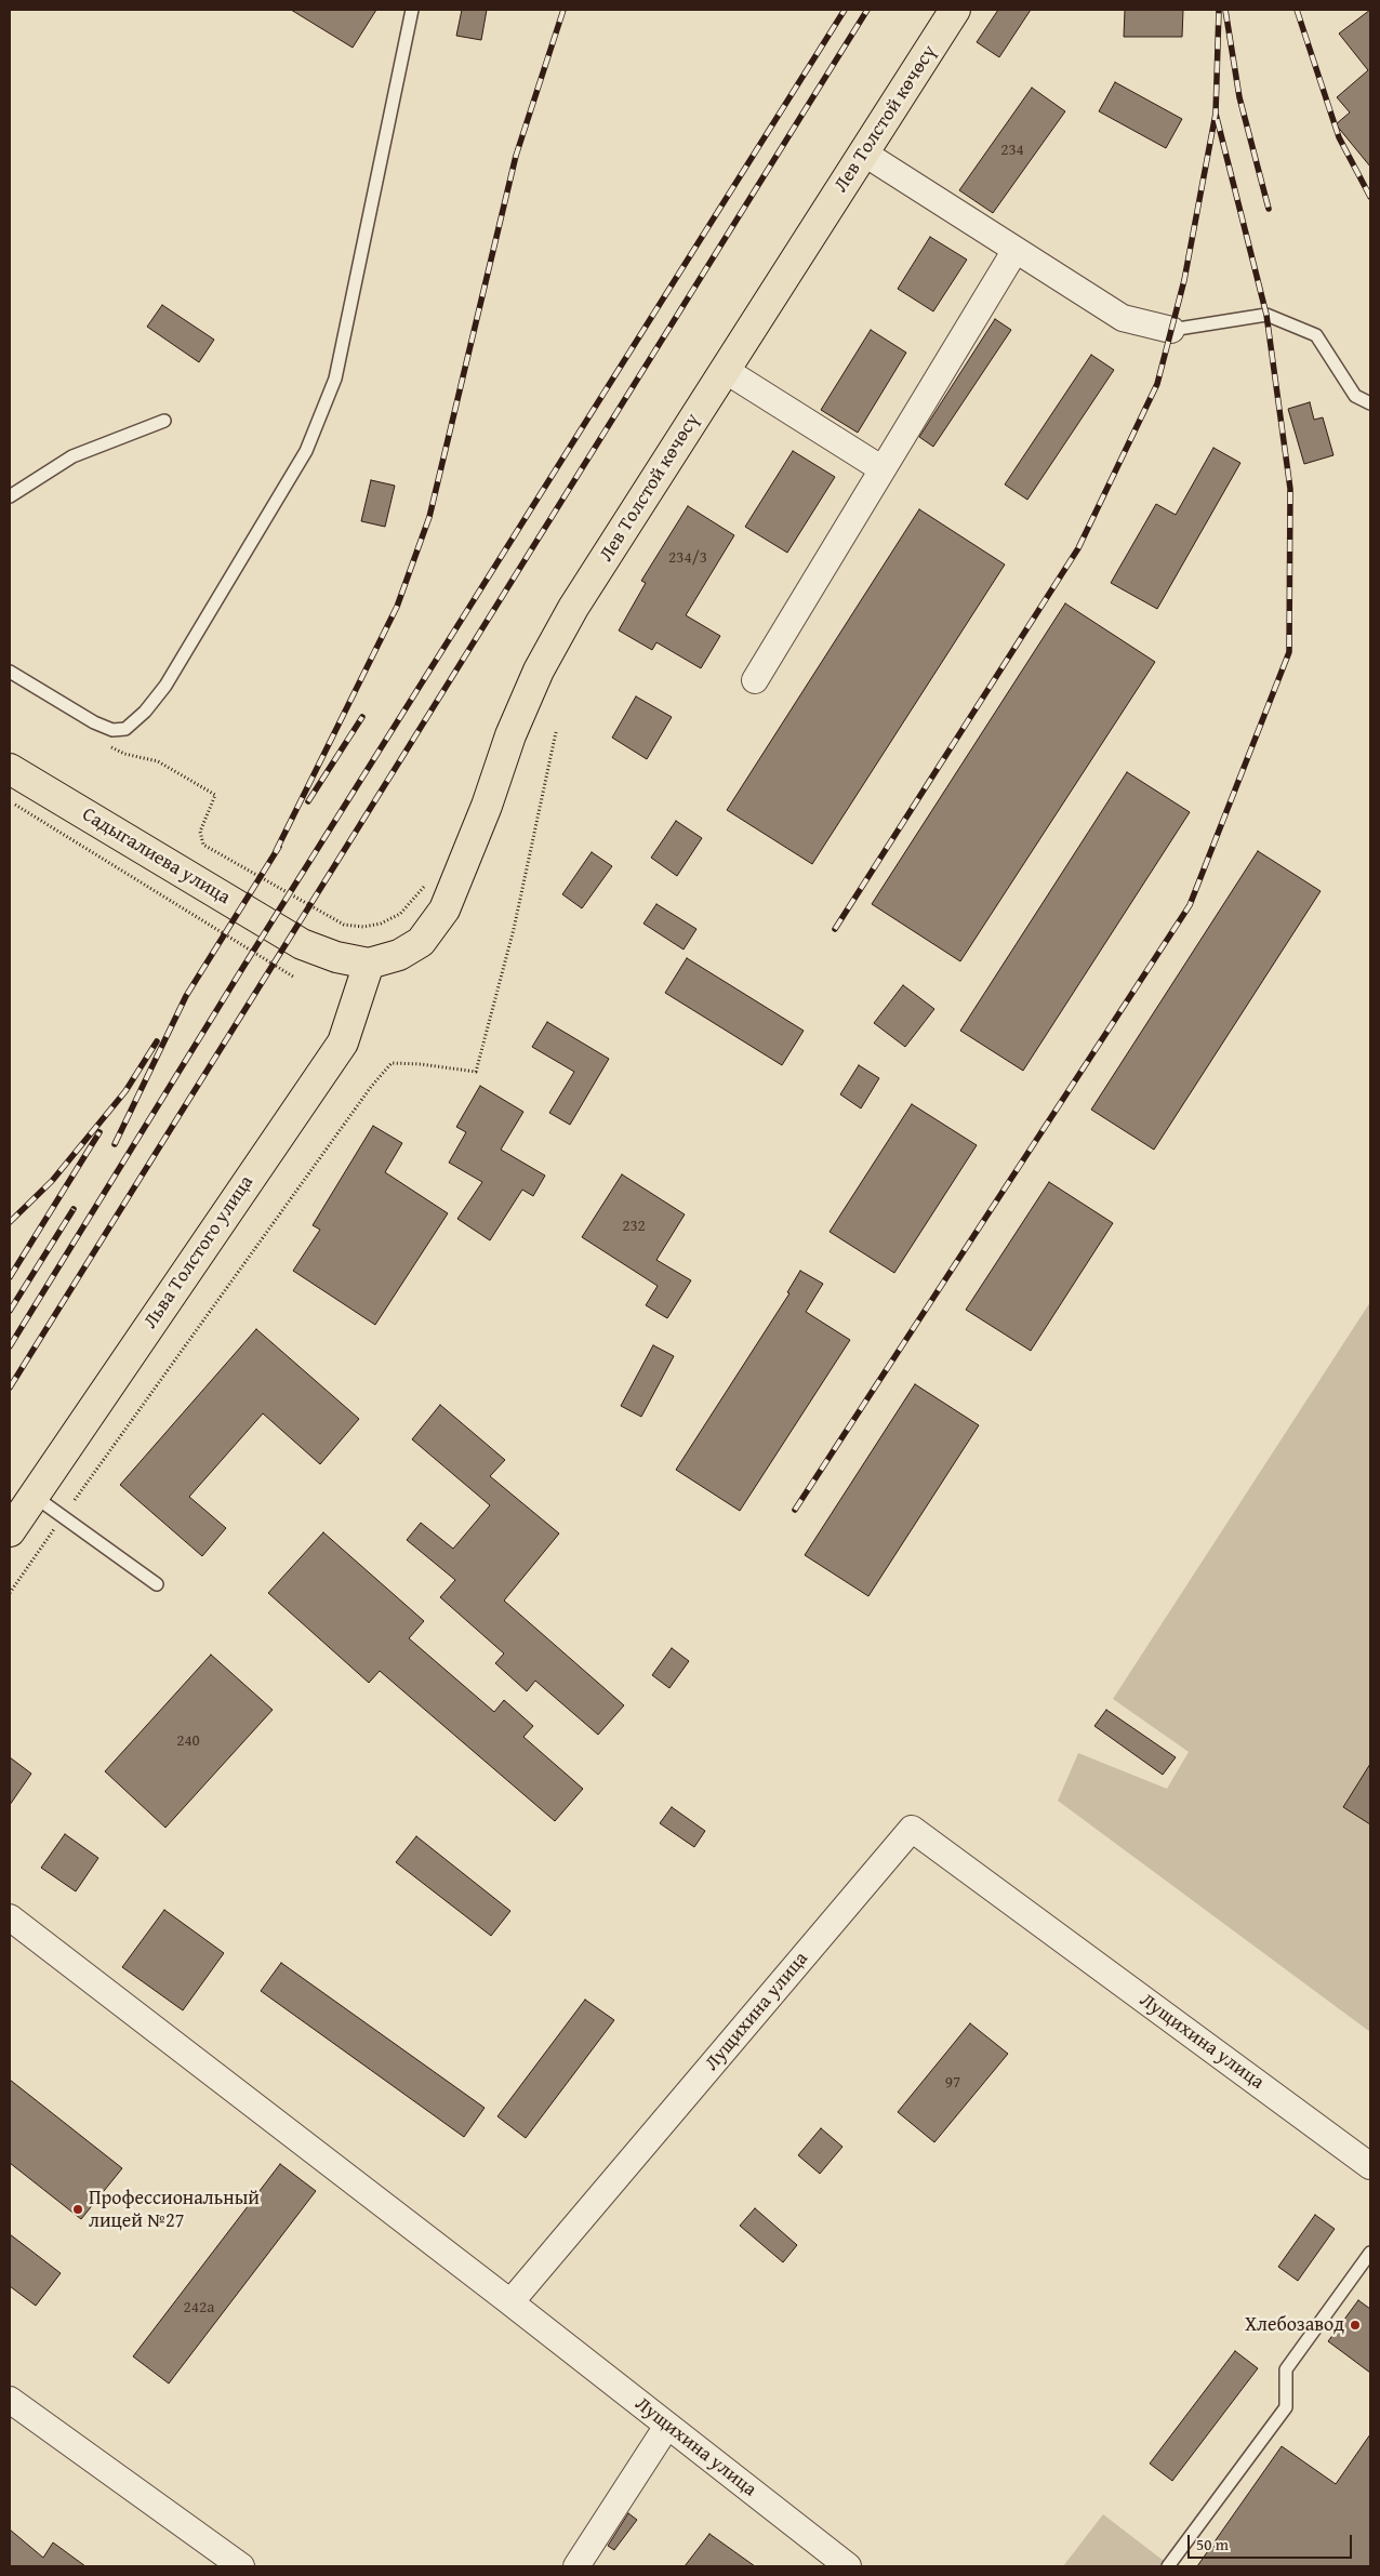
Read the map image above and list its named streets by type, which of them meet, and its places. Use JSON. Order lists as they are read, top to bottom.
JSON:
{
  "streets": {
    "main road": ["Лев Толстой көчөсү", "Садыгалиева улица", "Льва Толстого улица"],
    "street": ["Лущихина улица"]
  },
  "crossings": [
    ["Лев Толстой көчөсү", "Садыгалиева улица"],
    ["Лев Толстой көчөсү", "Льва Толстого улица"],
    ["Садыгалиева улица", "Льва Толстого улица"]
  ],
  "places": ["Профессиональный лицей №27", "Хлебозавод"],
  "house_numbers": [
    "234",
    "234/3",
    "232",
    "240",
    "97",
    "242а"
  ],
  "scale_bar": "50 m"
}
